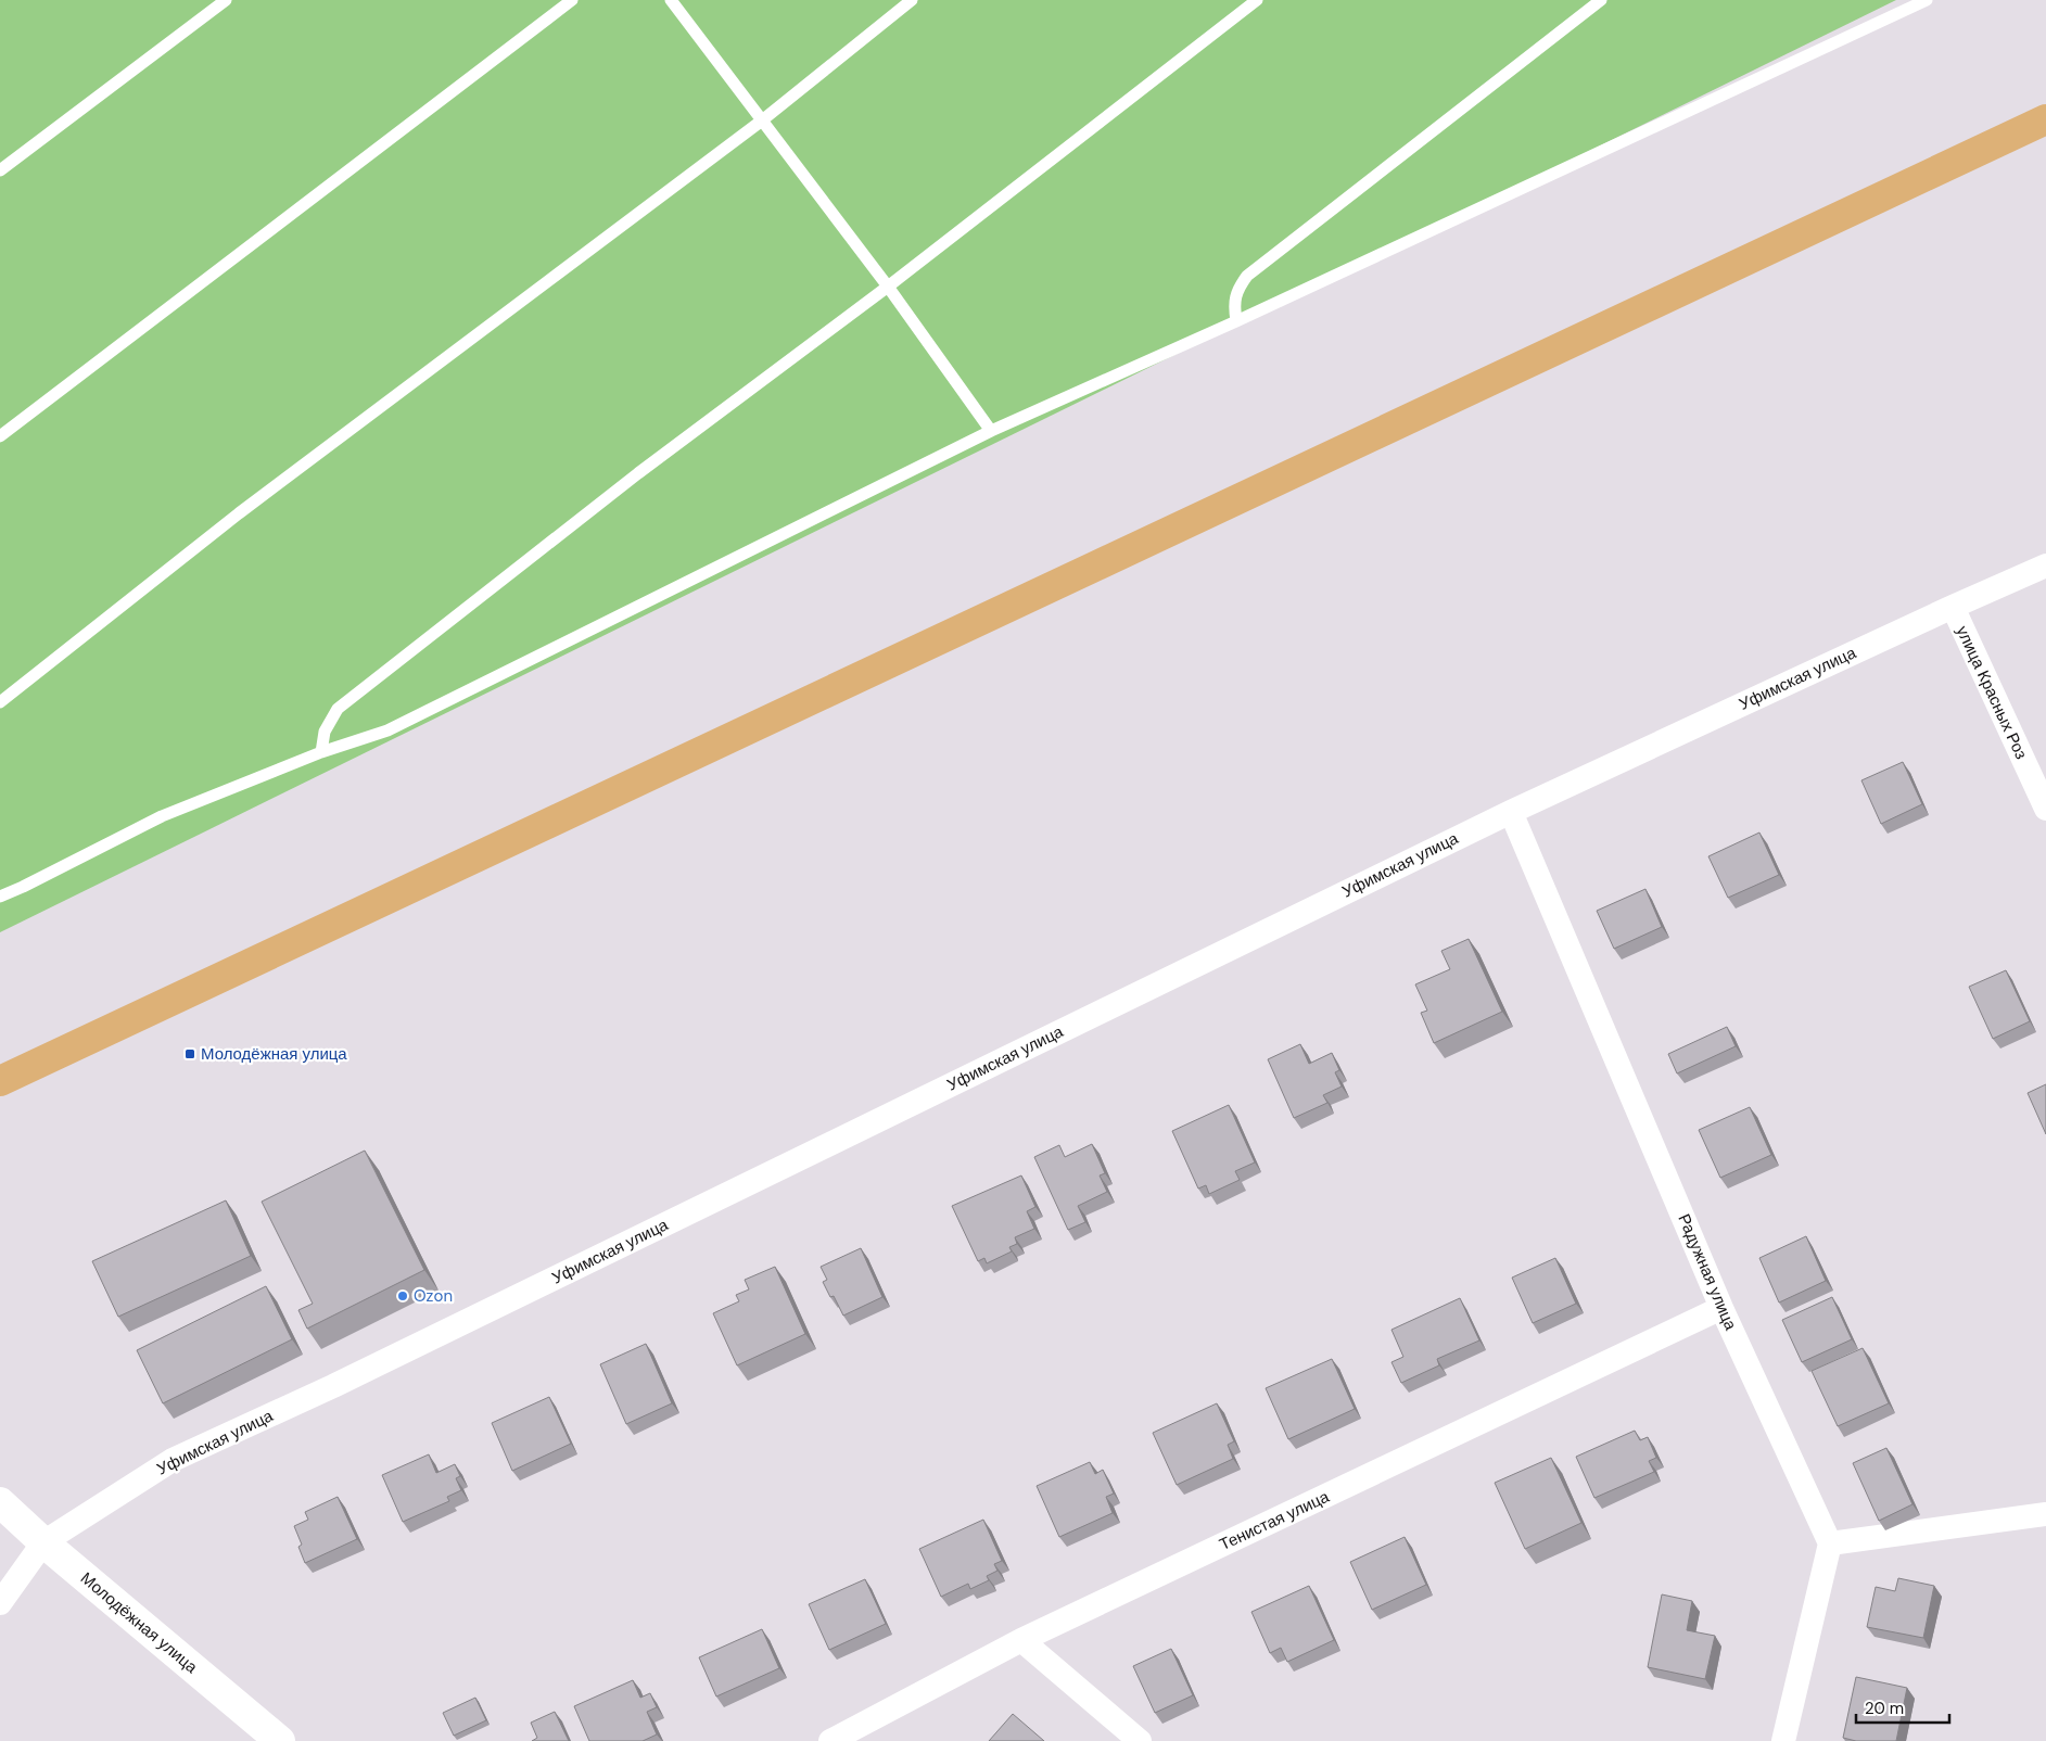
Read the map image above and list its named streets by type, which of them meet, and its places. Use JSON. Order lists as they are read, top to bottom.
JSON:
{
  "streets": {
    "street": [
      "Уфимская улица",
      "улица Красных Роз",
      "Радужная улица",
      "Тенистая улица",
      "Молодёжная улица"
    ]
  },
  "crossings": [
    ["Уфимская улица", "улица Красных Роз"],
    ["Уфимская улица", "Радужная улица"],
    ["Уфимская улица", "Молодёжная улица"],
    ["Радужная улица", "Тенистая улица"]
  ],
  "places": {
    "transit": ["Молодёжная улица"],
    "other": ["Ozon"]
  },
  "scale_bar": "20 m"
}
